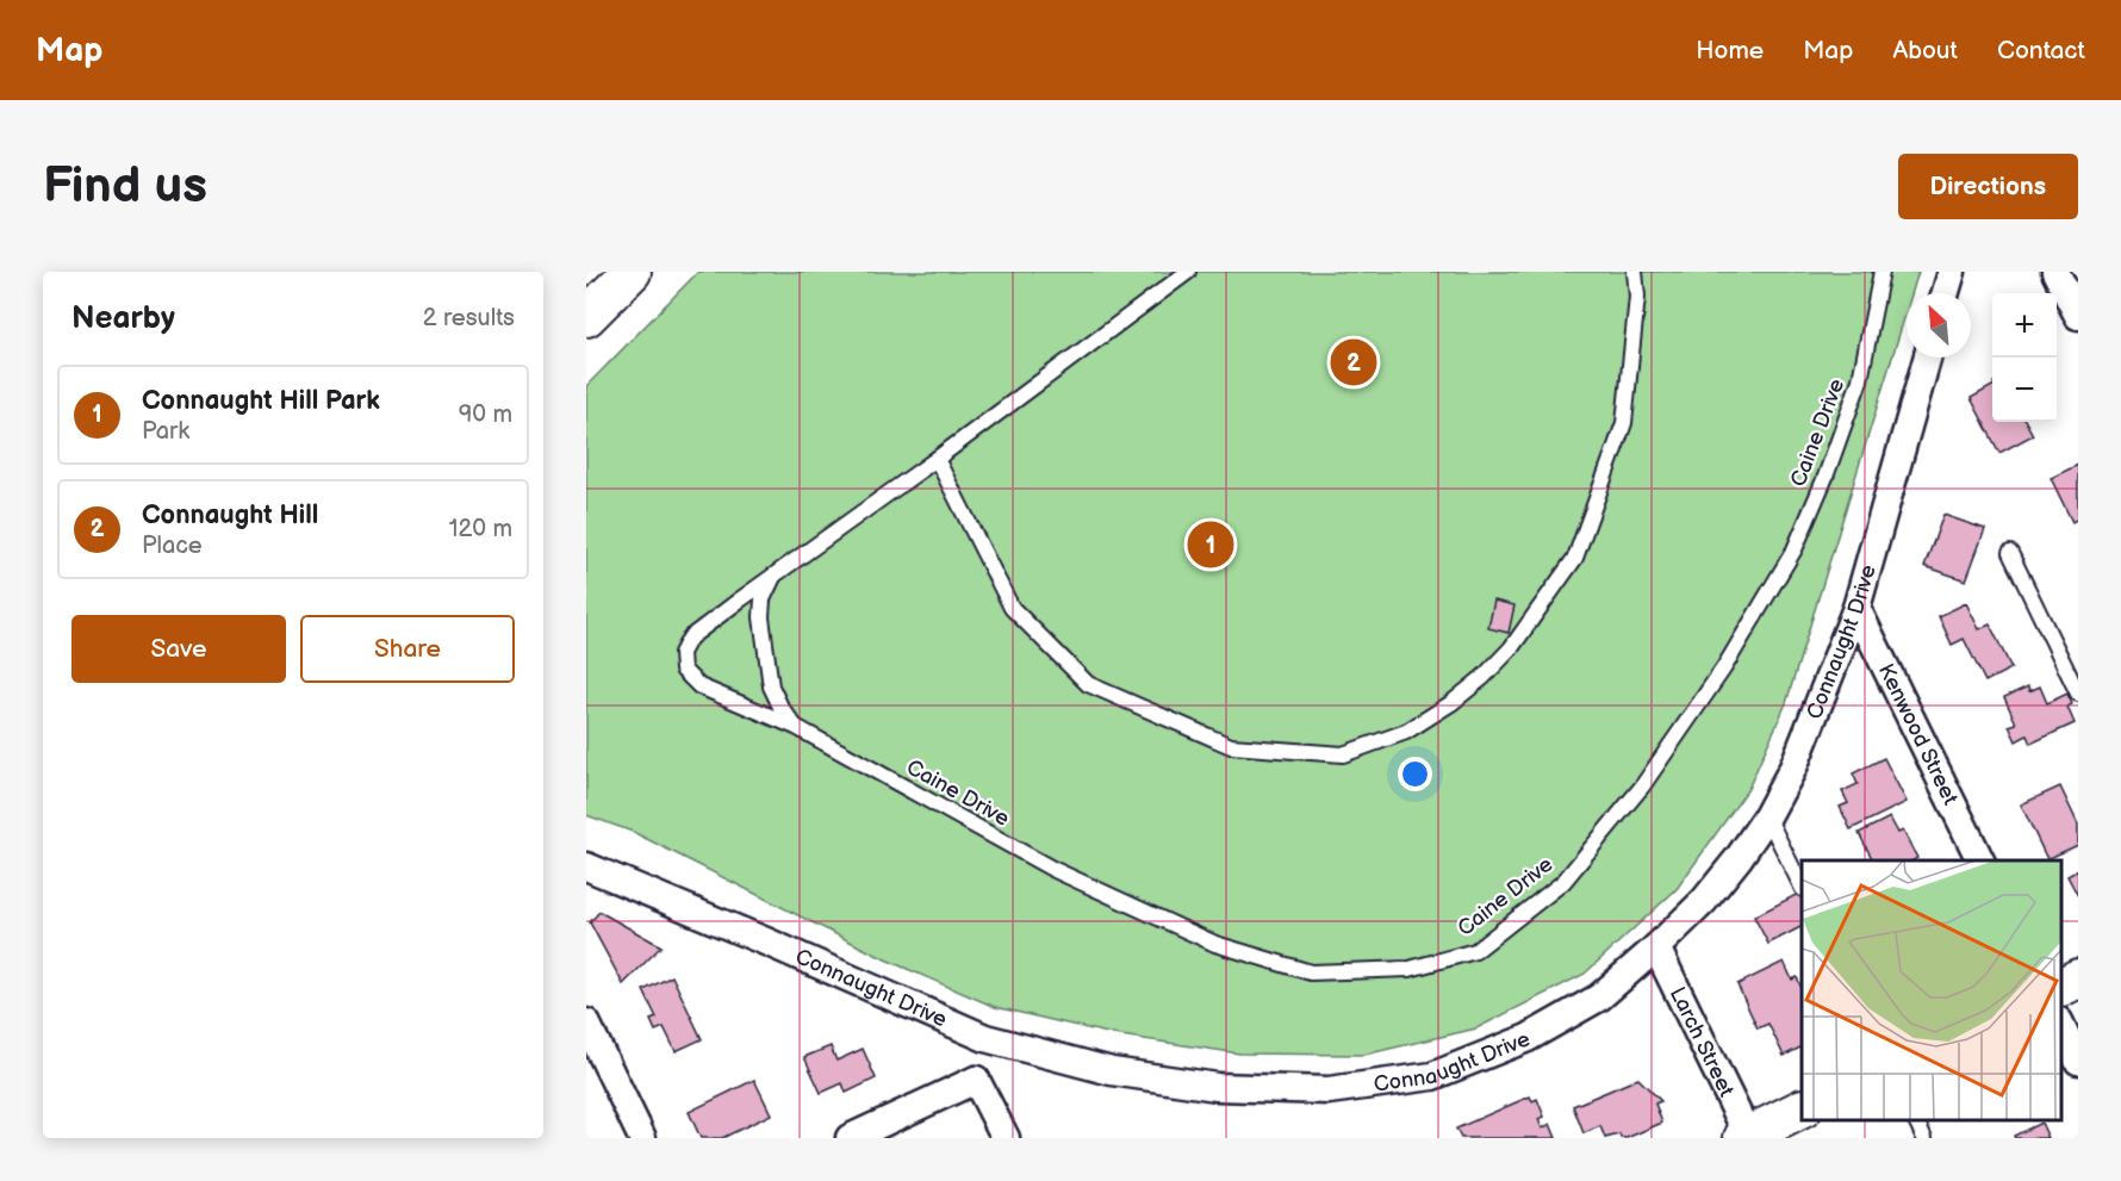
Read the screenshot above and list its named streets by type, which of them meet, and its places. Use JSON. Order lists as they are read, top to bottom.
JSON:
{
  "streets": {
    "street": ["Connaught Drive", "Kenwood Street", "Larch Street"],
    "lane": ["Caine Drive"]
  },
  "crossings": [
    ["Connaught Drive", "Kenwood Street"],
    ["Connaught Drive", "Larch Street"]
  ],
  "north": "top left",
  "page": {
    "header": "Map",
    "nav": [
      "Home",
      "Map",
      "About",
      "Contact"
    ],
    "buttons": [
      "Directions",
      ["Save", "Share"]
    ],
    "title": "Find us",
    "heading": ["Nearby", "2 results"],
    "map_buttons": ["+", "−"],
    "pins": ["2", "1"],
    "list": [
      {
        "mark": "1",
        "name": "Connaught Hill Park",
        "note": "Park",
        "value": "90 m"
      },
      {
        "mark": "2",
        "name": "Connaught Hill",
        "note": "Place",
        "value": "120 m"
      }
    ]
  }
}
